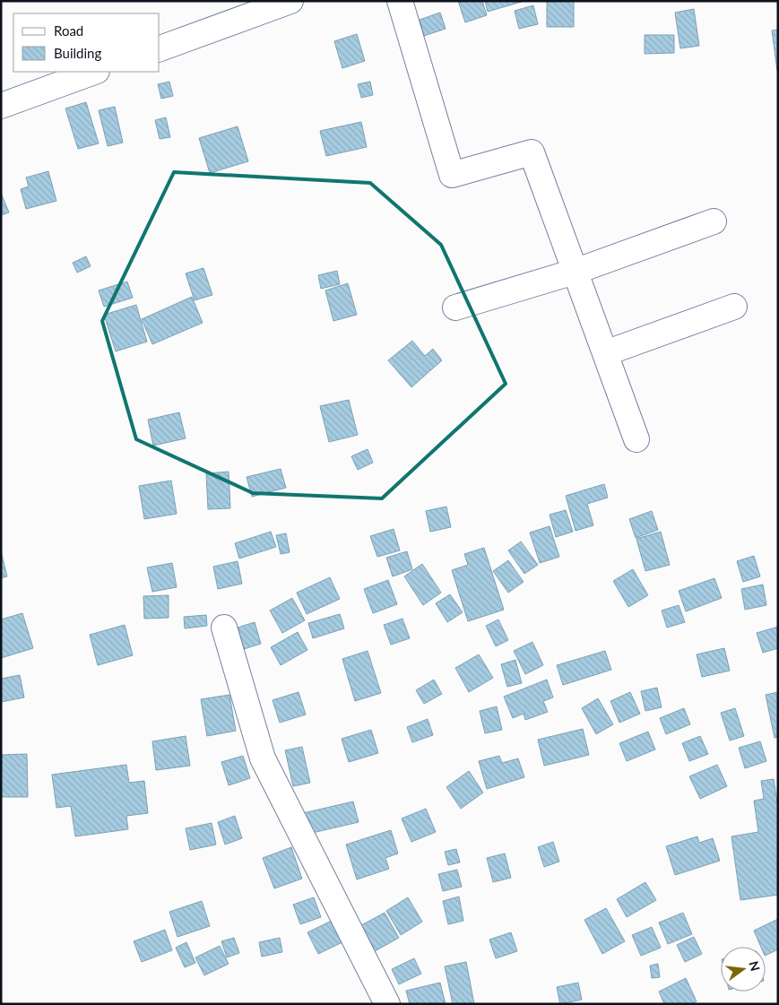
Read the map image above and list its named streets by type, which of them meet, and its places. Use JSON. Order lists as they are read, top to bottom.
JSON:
{
  "legend": ["Road", "Building"],
  "north": "right"
}
